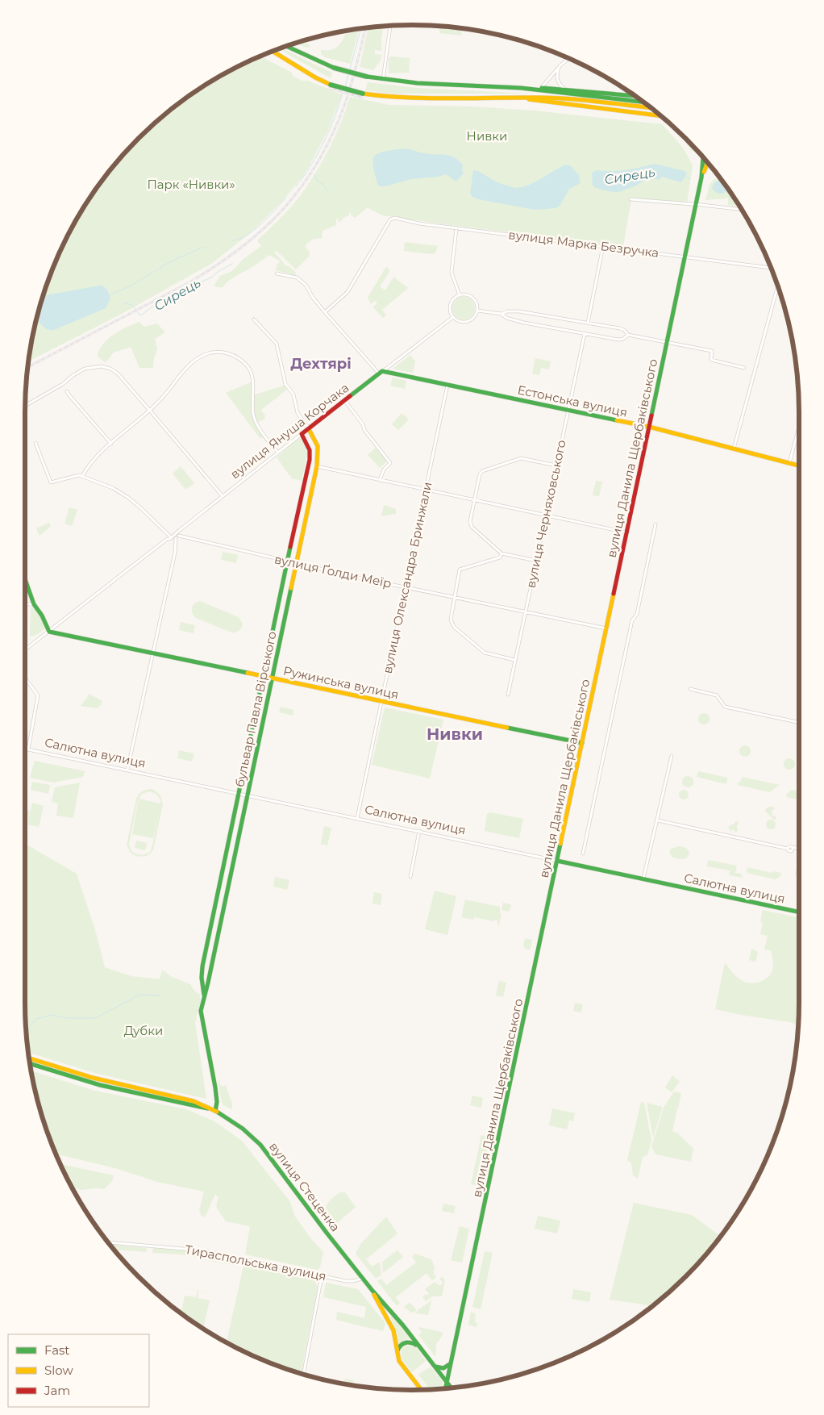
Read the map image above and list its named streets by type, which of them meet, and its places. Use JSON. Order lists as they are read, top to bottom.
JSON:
{
  "streets": {
    "main road": [
      "Естонська вулиця",
      "вулиця Януша Корчака",
      "вулиця Данила Щербаківського",
      "Ружинська вулиця",
      "бульвар Павла Вірського",
      "Салютна вулиця",
      "вулиця Стеценка"
    ],
    "street": [
      "вулиця Марка Безручка",
      "вулиця Черняховського",
      "вулиця Ґолди Меїр",
      "вулиця Олександра Бринжали",
      "Тираспольська вулиця"
    ]
  },
  "crossings": [
    ["вулиця Марка Безручка", "вулиця Данила Щербаківського"],
    ["Естонська вулиця", "вулиця Януша Корчака"],
    ["Естонська вулиця", "вулиця Данила Щербаківського"],
    ["Естонська вулиця", "вулиця Черняховського"],
    ["Естонська вулиця", "вулиця Олександра Бринжали"],
    ["вулиця Януша Корчака", "вулиця Ґолди Меїр"],
    ["вулиця Януша Корчака", "бульвар Павла Вірського"],
    ["вулиця Данила Щербаківського", "вулиця Ґолди Меїр"],
    ["вулиця Данила Щербаківського", "Ружинська вулиця"],
    ["вулиця Данила Щербаківського", "Салютна вулиця"],
    ["вулиця Данила Щербаківського", "вулиця Стеценка"],
    ["вулиця Черняховського", "вулиця Ґолди Меїр"],
    ["вулиця Ґолди Меїр", "вулиця Олександра Бринжали"],
    ["вулиця Ґолди Меїр", "бульвар Павла Вірського"],
    ["вулиця Олександра Бринжали", "Ружинська вулиця"],
    ["вулиця Олександра Бринжали", "Салютна вулиця"],
    ["Ружинська вулиця", "бульвар Павла Вірського"],
    ["бульвар Павла Вірського", "Салютна вулиця"],
    ["бульвар Павла Вірського", "вулиця Стеценка"],
    ["вулиця Стеценка", "Тираспольська вулиця"]
  ],
  "districts": ["Дехтярі", "Нивки"],
  "water": ["Сирець"],
  "parks": ["Нивки", "Парк «Нивки»", "Дубки"],
  "legend": ["Fast", "Slow", "Jam"]
}
